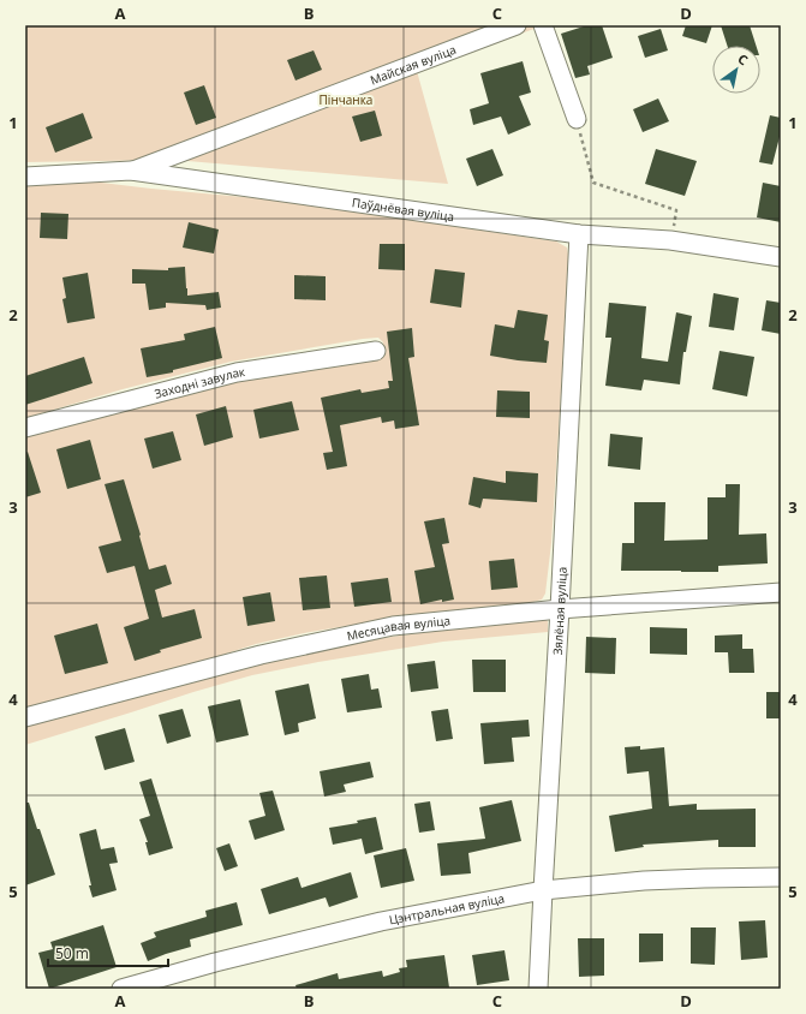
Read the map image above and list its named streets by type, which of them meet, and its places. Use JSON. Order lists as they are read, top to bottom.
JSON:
{
  "streets": {
    "street": [
      "Майская вуліца",
      "Паўднёвая вуліца",
      "Заходні завулак",
      "Зялёная вуліца",
      "Месяцавая вуліца",
      "Цэнтральная вуліца"
    ]
  },
  "crossings": [
    ["Майская вуліца", "Паўднёвая вуліца"],
    ["Паўднёвая вуліца", "Зялёная вуліца"],
    ["Зялёная вуліца", "Месяцавая вуліца"],
    ["Зялёная вуліца", "Цэнтральная вуліца"]
  ],
  "parks": ["Пінчанка"],
  "scale_bar": "50 m",
  "north": "top right",
  "grid": {
    "columns": [
      "A",
      "B",
      "C",
      "D"
    ],
    "rows": [
      "1",
      "2",
      "3",
      "4",
      "5"
    ]
  }
}
